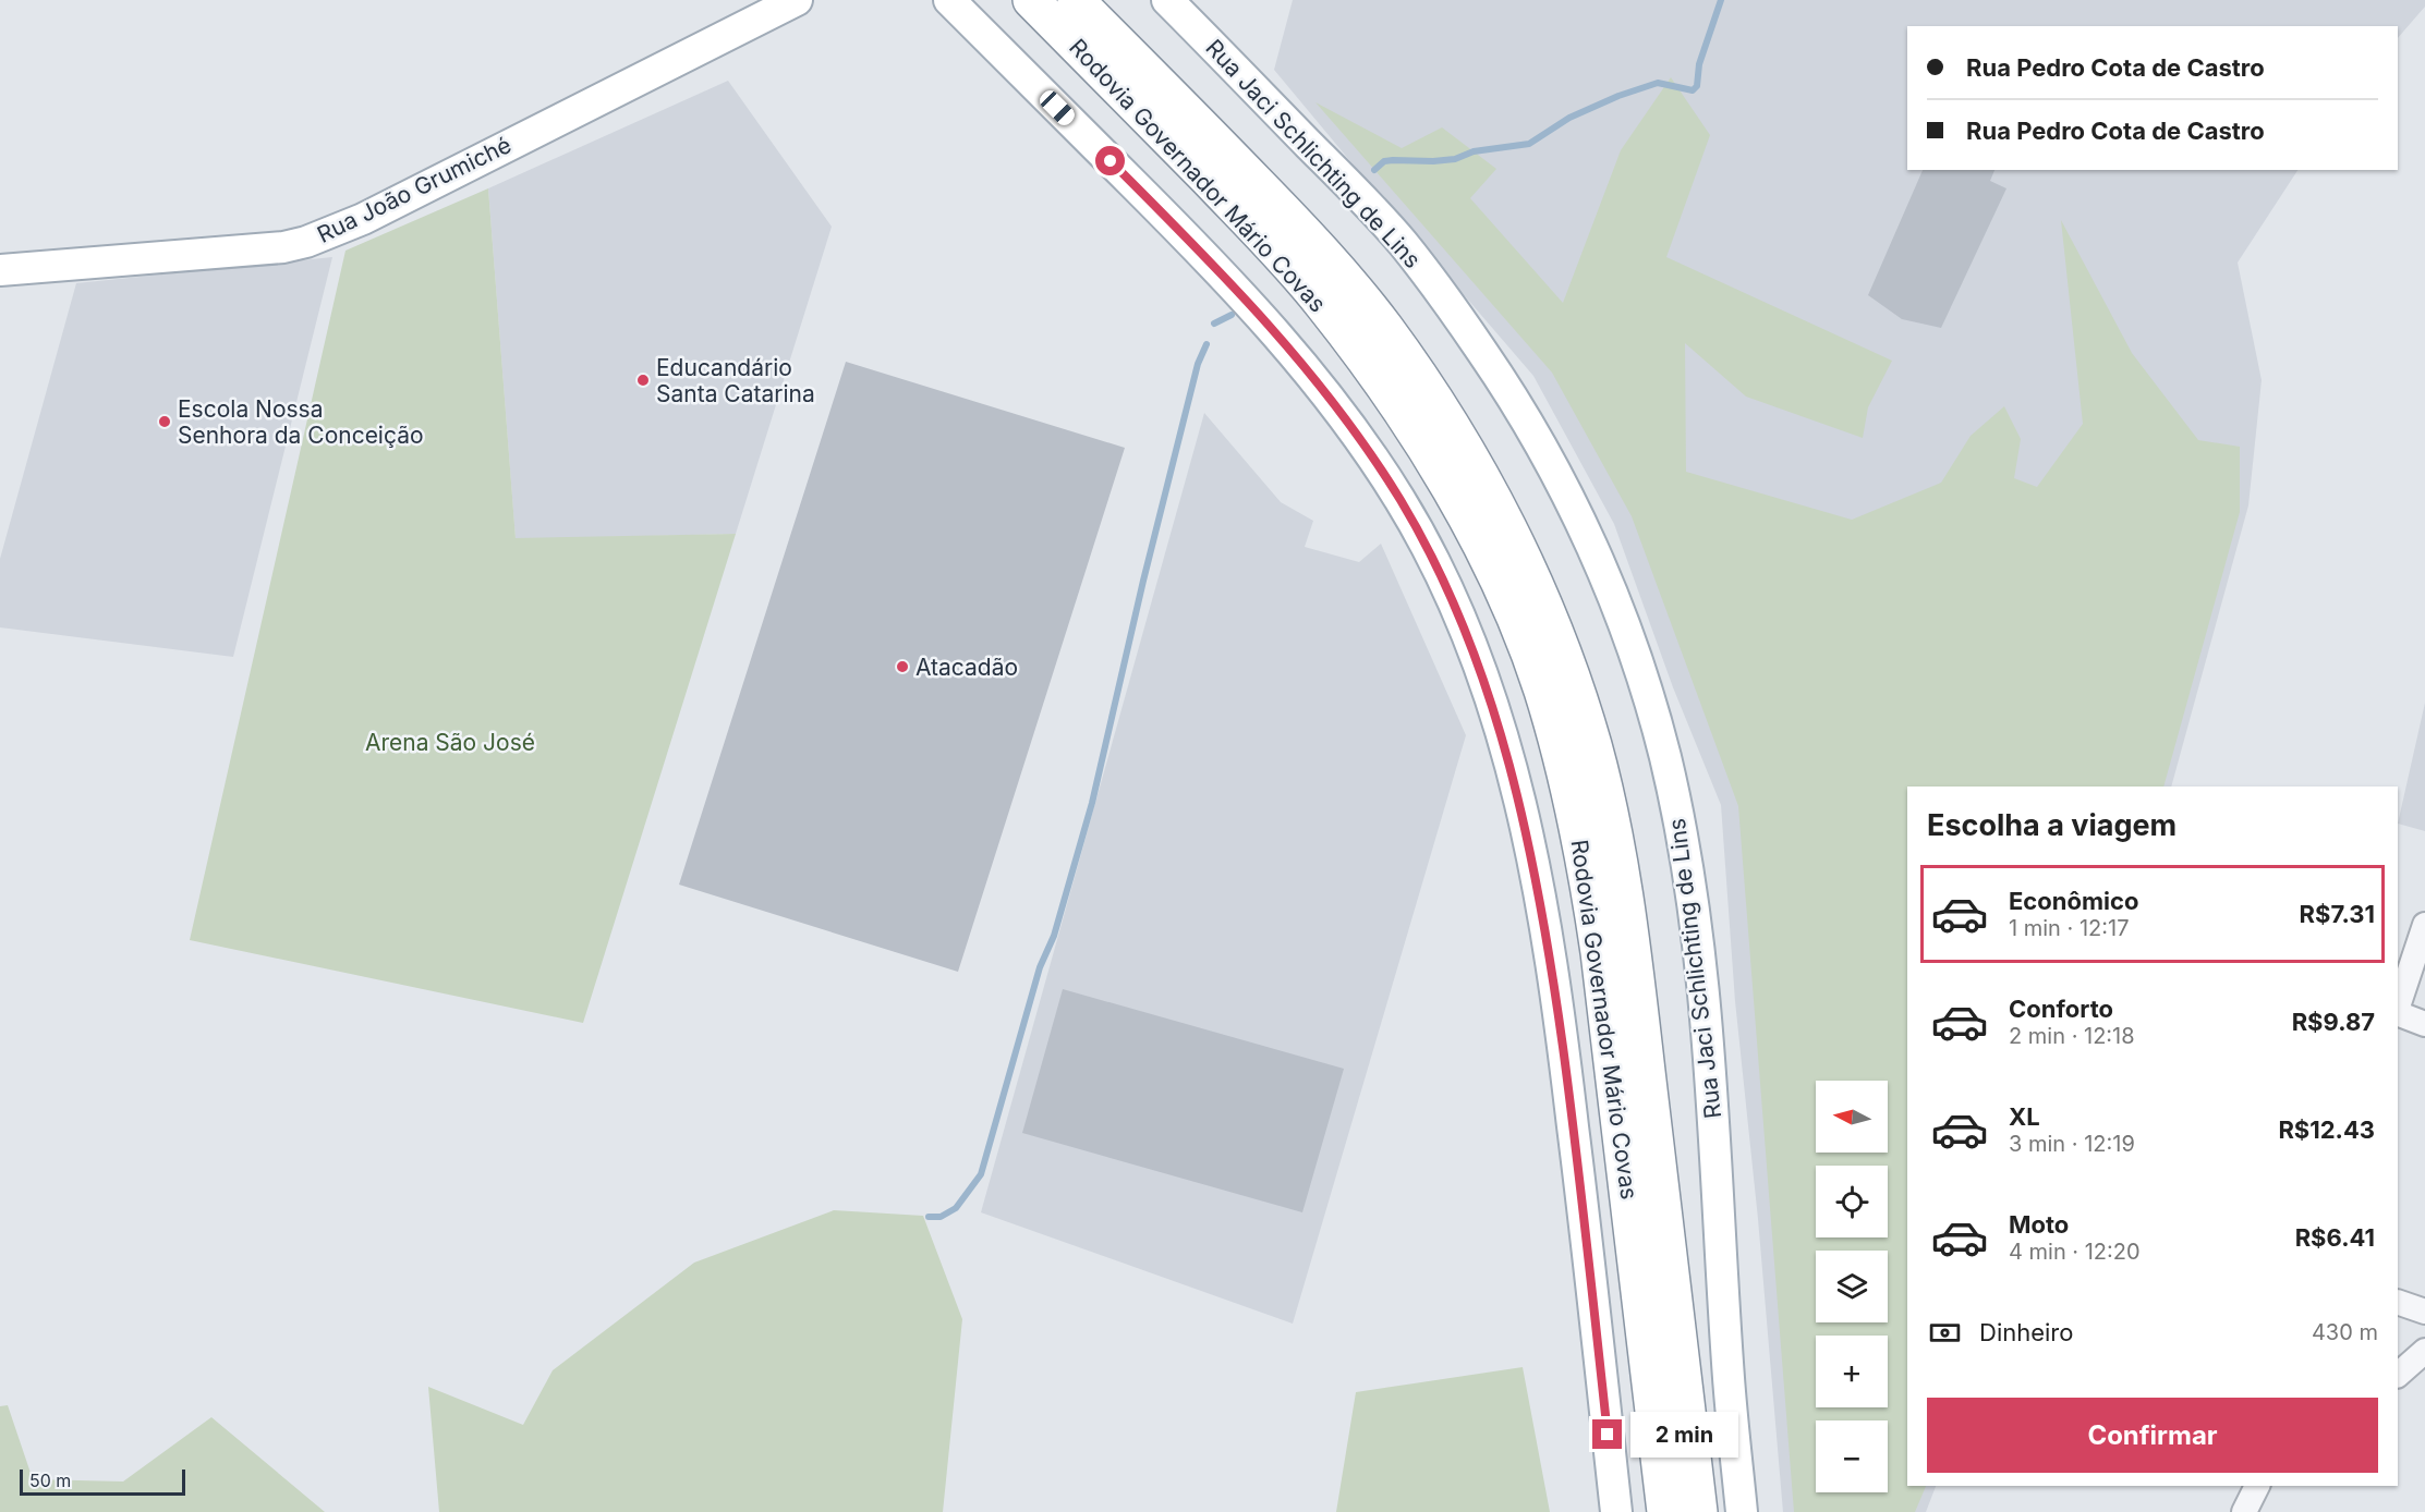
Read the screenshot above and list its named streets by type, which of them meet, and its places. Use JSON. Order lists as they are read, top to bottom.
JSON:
{
  "streets": {
    "highway": ["Rodovia Governador Mário Covas"],
    "main road": ["Rua Jaci Schlichting de Lins", "Rua João Grumiché"]
  },
  "parks": ["Arena São José"],
  "places": ["Educandário Santa Catarina", "Escola Nossa Senhora da Conceição", "Atacadão"],
  "scale_bar": "50 m",
  "north": "left",
  "page": {
    "banner": ["Rua Pedro Cota de Castro", "Rua Pedro Cota de Castro"],
    "heading": "Escolha a viagem",
    "list": [
      {
        "name": "Econômico",
        "note": "1 min · 12:17",
        "value": "R$7.31"
      },
      {
        "name": "Conforto",
        "note": "2 min · 12:18",
        "value": "R$9.87"
      },
      {
        "name": "XL",
        "note": "3 min · 12:19",
        "value": "R$12.43"
      },
      {
        "name": "Moto",
        "note": "4 min · 12:20",
        "value": "R$6.41"
      }
    ],
    "map_buttons": ["+", "−"],
    "pay": ["Dinheiro", "430 m"],
    "buttons": "Confirmar",
    "bubble": "2 min",
    "scale": "50 m"
  }
}
